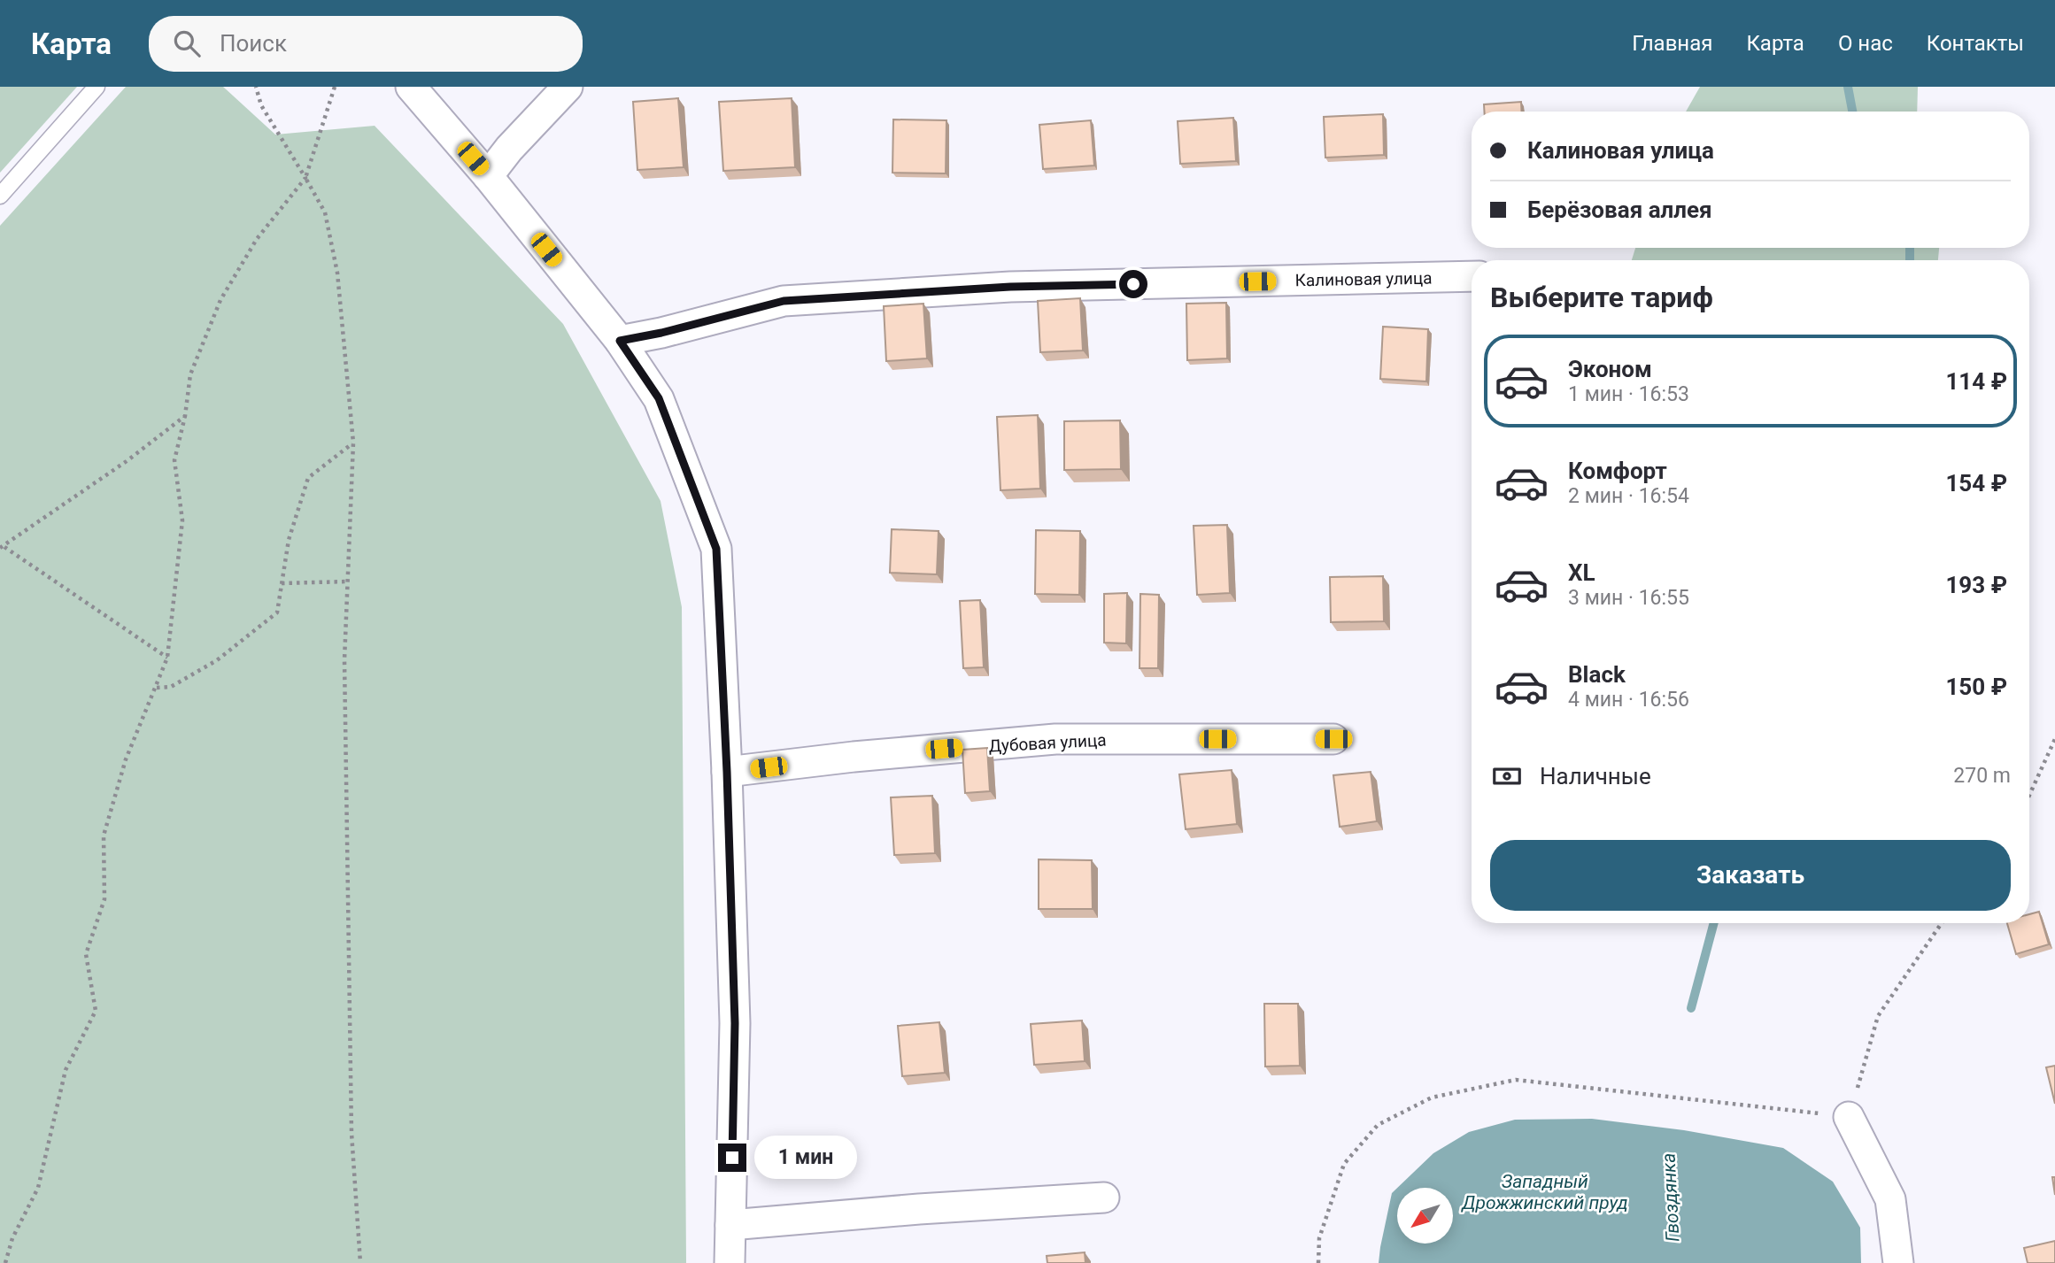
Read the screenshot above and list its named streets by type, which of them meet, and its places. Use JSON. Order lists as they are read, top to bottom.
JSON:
{
  "streets": {
    "street": ["Калиновая улица", "Дубовая улица"]
  },
  "water": ["Западный Дрожжинский пруд", "Гвоздянка"],
  "north": "bottom left",
  "page": {
    "header": "Карта",
    "search": "Поиск",
    "nav": [
      "Главная",
      "Карта",
      "О нас",
      "Контакты"
    ],
    "banner": ["Калиновая улица", "Берёзовая аллея"],
    "heading": "Выберите тариф",
    "list": [
      {
        "name": "Эконом",
        "note": "1 мин · 16:53",
        "value": "114 ₽"
      },
      {
        "name": "Комфорт",
        "note": "2 мин · 16:54",
        "value": "154 ₽"
      },
      {
        "name": "XL",
        "note": "3 мин · 16:55",
        "value": "193 ₽"
      },
      {
        "name": "Black",
        "note": "4 мин · 16:56",
        "value": "150 ₽"
      }
    ],
    "pay": ["Наличные", "270 m"],
    "buttons": "Заказать",
    "bubble": "1 мин"
  }
}
